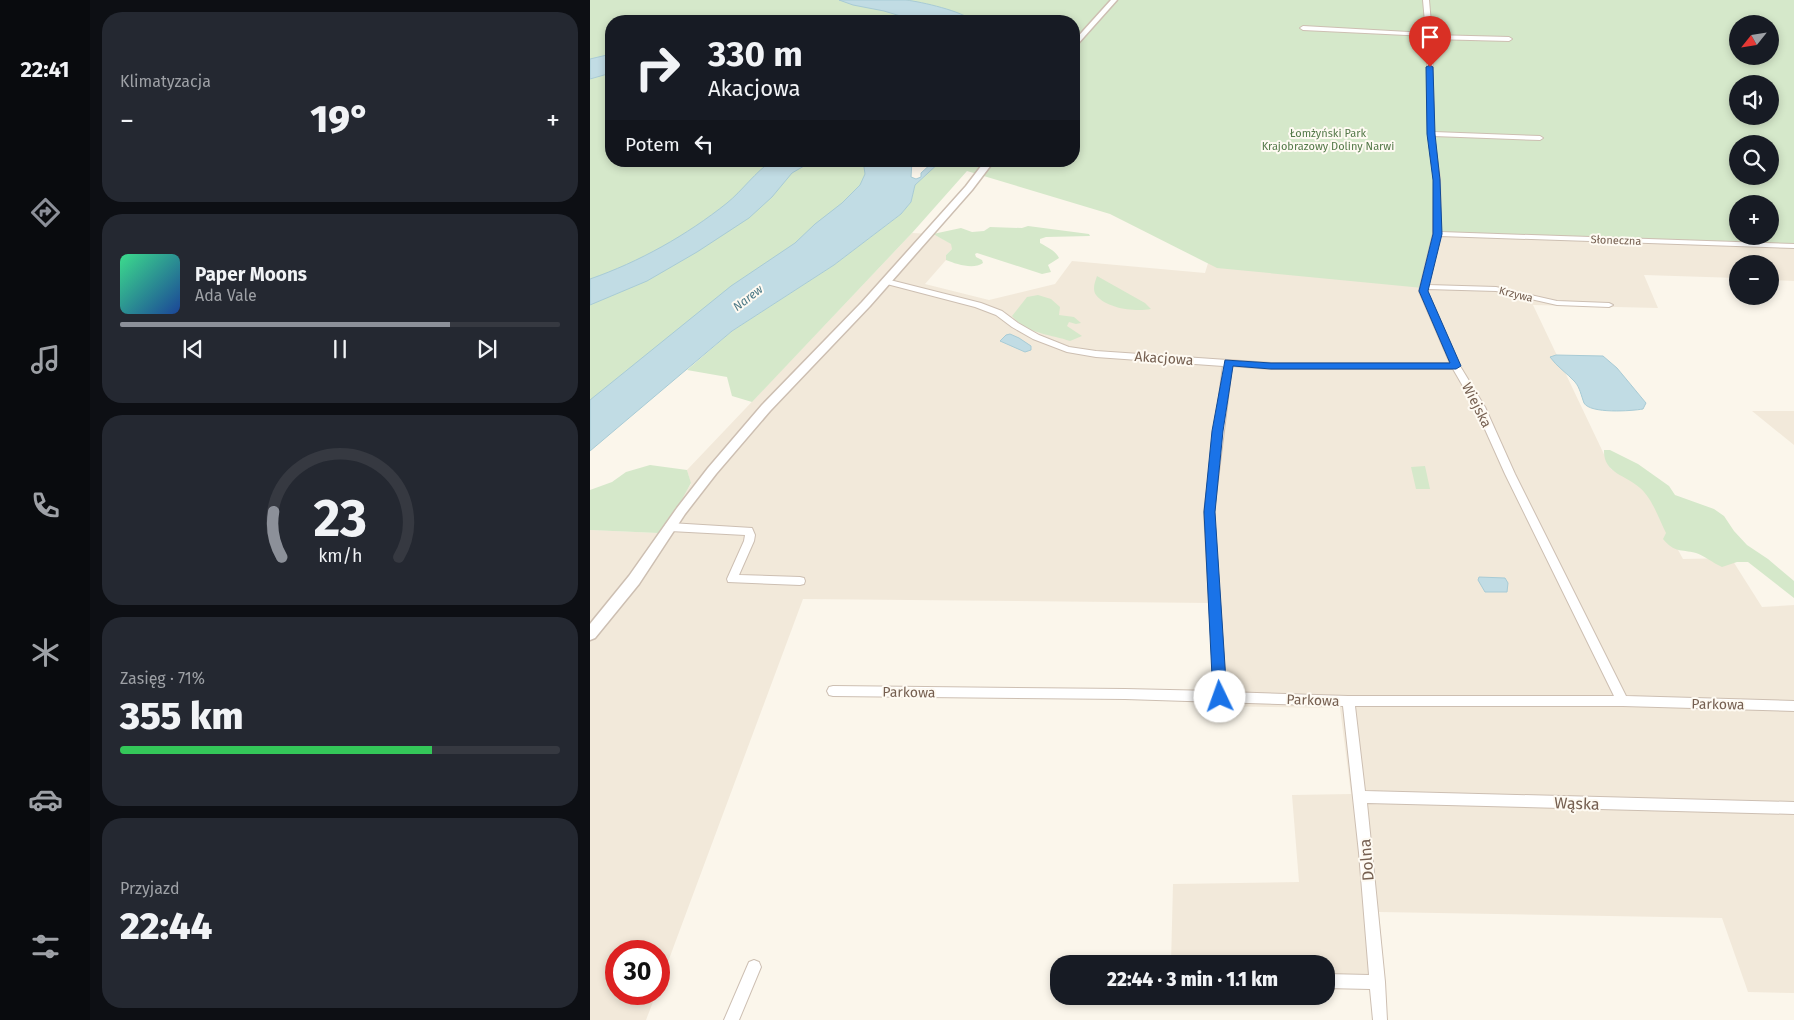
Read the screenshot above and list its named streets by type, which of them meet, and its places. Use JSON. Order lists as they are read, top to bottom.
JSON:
{
  "streets": {
    "street": [
      "Słoneczna",
      "Krzywa",
      "Akacjowa",
      "Wiejska",
      "Parkowa",
      "Wąska",
      "Dolna"
    ]
  },
  "crossings": [
    ["Krzywa", "Wiejska"],
    ["Akacjowa", "Wiejska"],
    ["Wiejska", "Parkowa"],
    ["Parkowa", "Dolna"],
    ["Wąska", "Dolna"]
  ],
  "water": ["Narew"],
  "parks": ["Łomżyński Park Krajobrazowy Doliny Narwi"],
  "north": "bottom left",
  "page": {
    "tabs": "22:41",
    "tile": [
      "Klimatyzacja",
      ["Zasięg · 71%", "355 km"],
      ["Przyjazd", "22:44"]
    ],
    "map_buttons": ["+", "−"],
    "turn": ["330 m", "Akacjowa"],
    "heat": ["−", "19°", "+"],
    "then": "Potem",
    "song": ["Paper Moons", "Ada Vale"],
    "limit": "30",
    "trip": "22:44 · 3 min · 1.1 km",
    "gauge": ["23", "km/h"]
  }
}
